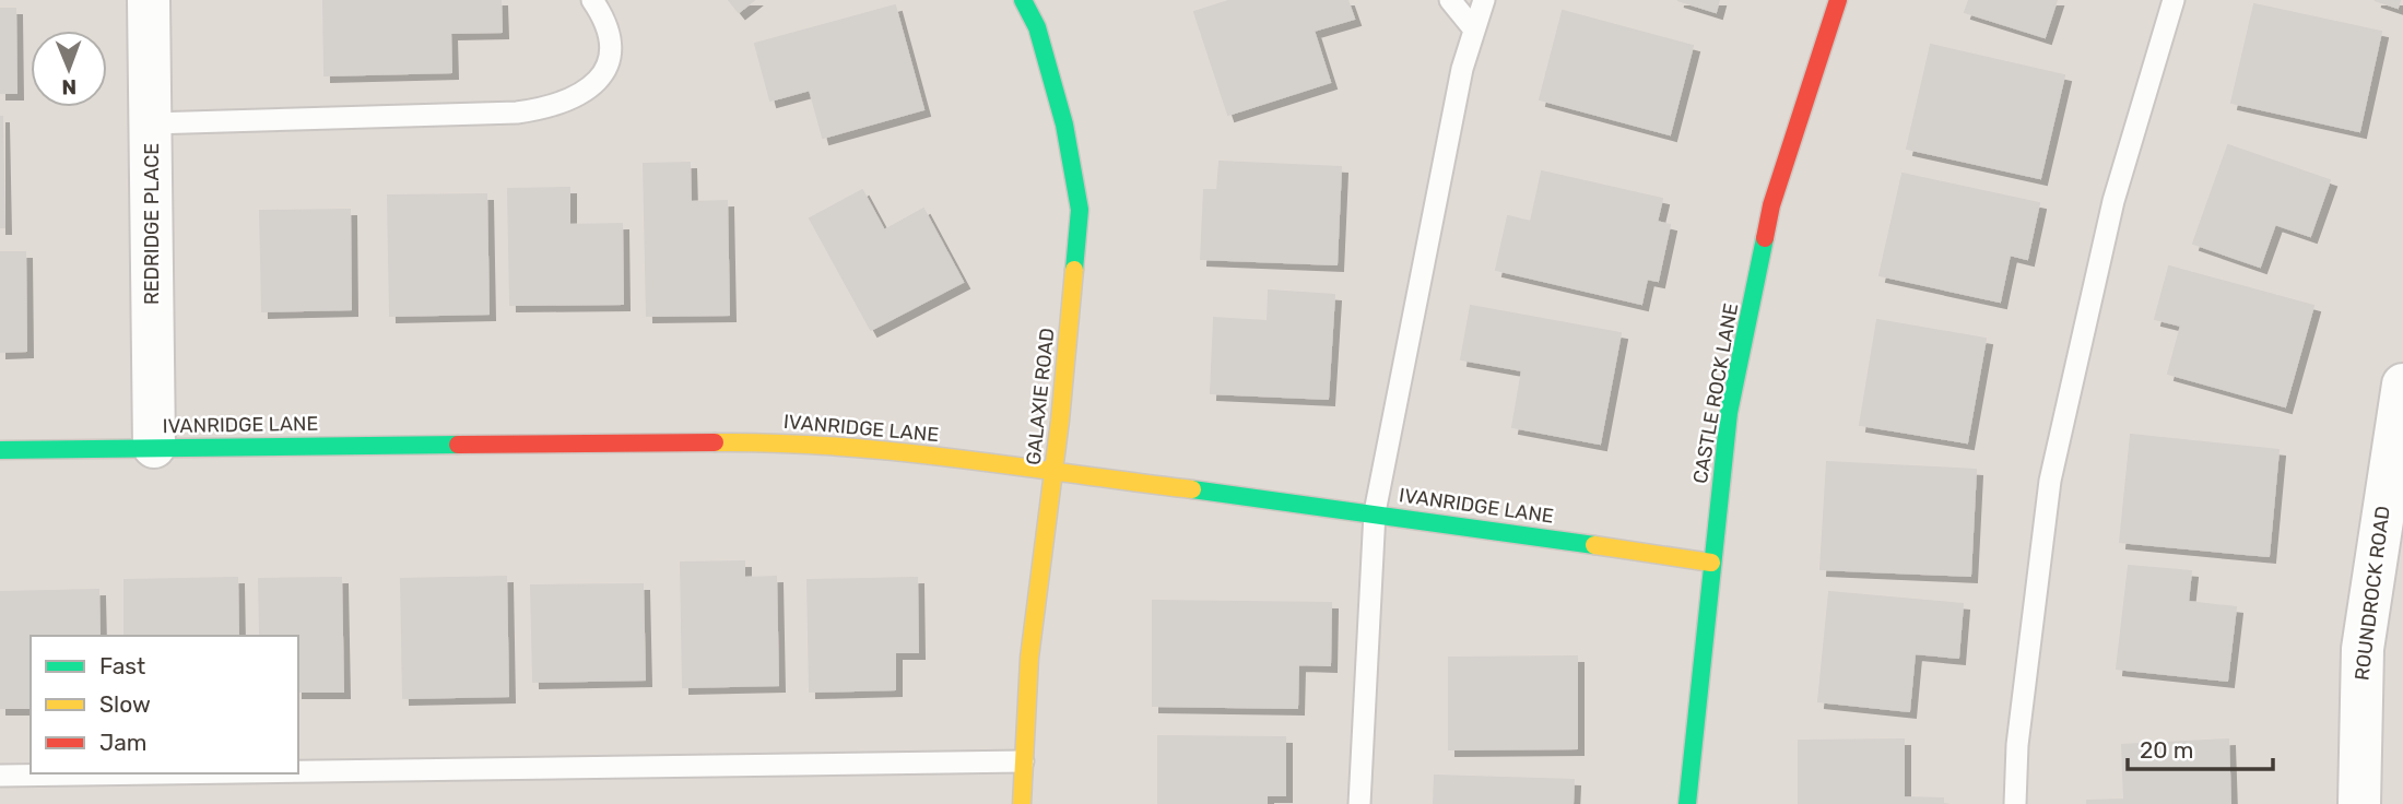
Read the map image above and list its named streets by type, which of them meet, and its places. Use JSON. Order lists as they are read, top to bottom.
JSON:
{
  "streets": {
    "street": [
      "REDRIDGE PLACE",
      "CASTLE ROCK LANE",
      "GALAXIE ROAD",
      "IVANRIDGE LANE",
      "ROUNDROCK ROAD"
    ]
  },
  "crossings": [
    ["REDRIDGE PLACE", "IVANRIDGE LANE"],
    ["CASTLE ROCK LANE", "IVANRIDGE LANE"],
    ["GALAXIE ROAD", "IVANRIDGE LANE"]
  ],
  "legend": ["Fast", "Slow", "Jam"],
  "scale_bar": "20 m",
  "north": "bottom"
}
